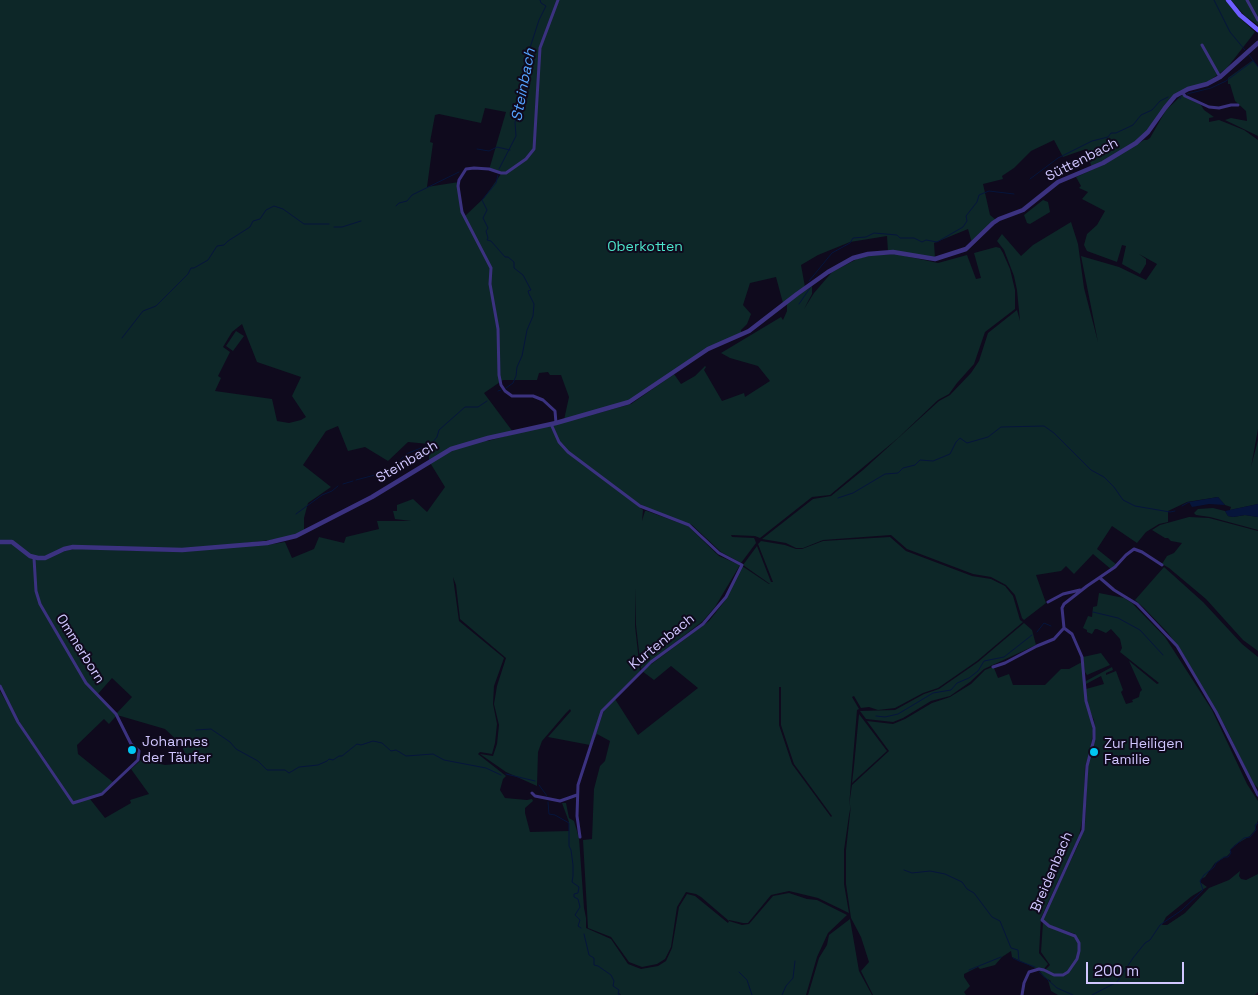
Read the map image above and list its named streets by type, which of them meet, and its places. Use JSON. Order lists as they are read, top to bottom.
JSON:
{
  "streets": {
    "street": [
      "Süttenbach",
      "Steinbach",
      "Kurtenbach",
      "Ommerborn",
      "Breidenbach"
    ]
  },
  "crossings": [
    ["Süttenbach", "Steinbach"],
    ["Steinbach", "Kurtenbach"],
    ["Steinbach", "Ommerborn"]
  ],
  "water": ["Steinbach"],
  "parks": ["Oberkotten"],
  "places": ["Johannes der Täufer", "Zur Heiligen Familie"],
  "scale_bar": "200 m"
}
